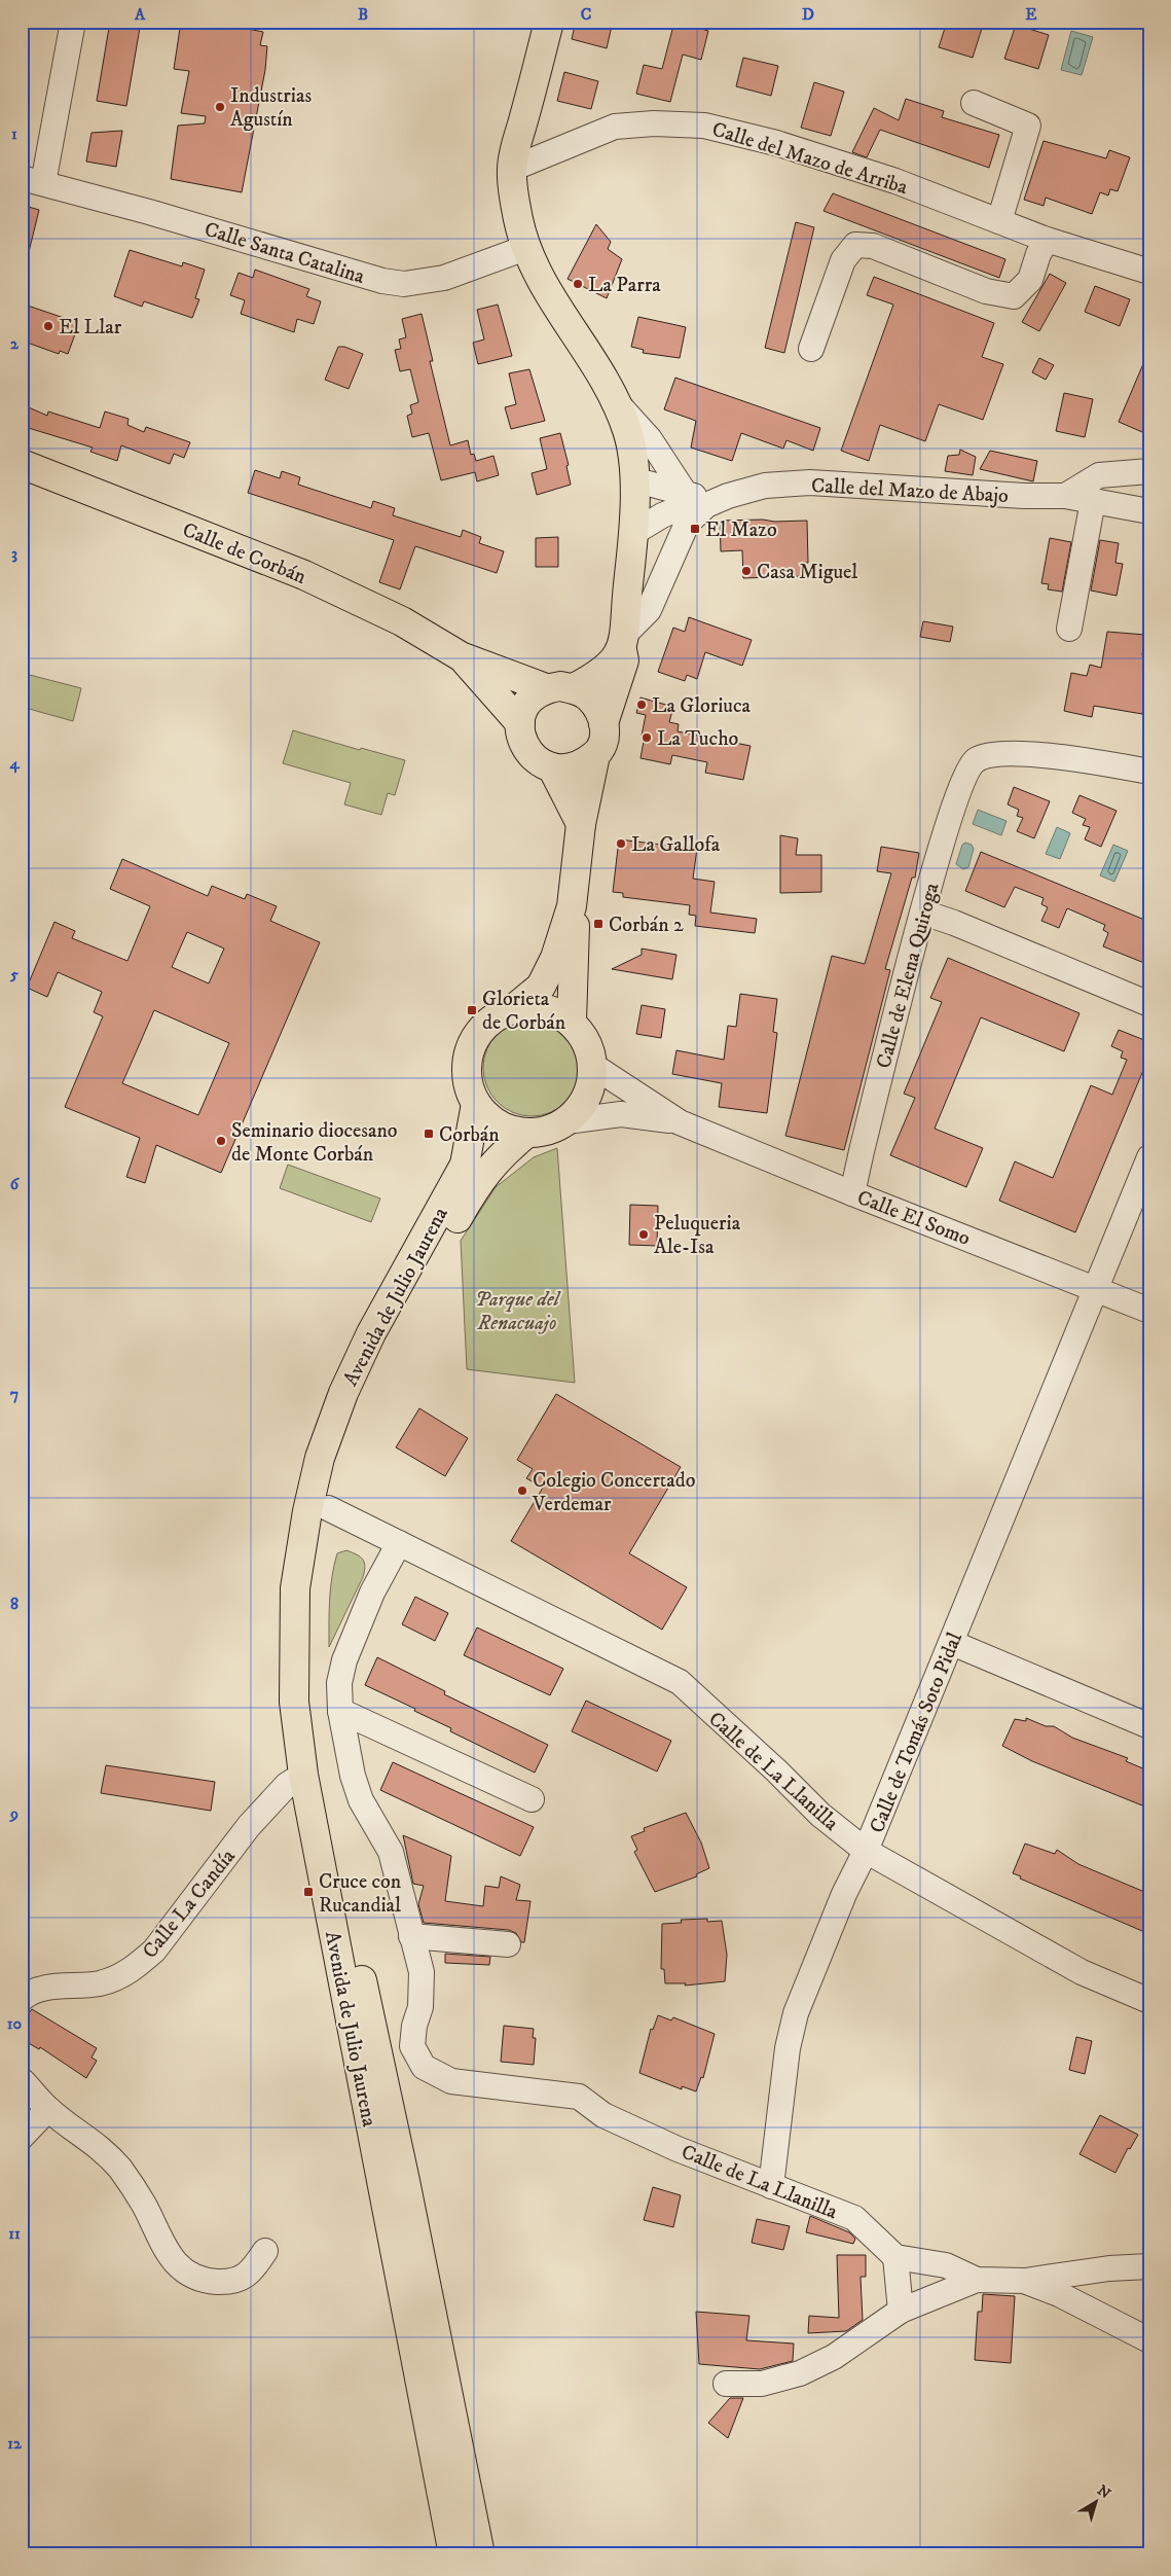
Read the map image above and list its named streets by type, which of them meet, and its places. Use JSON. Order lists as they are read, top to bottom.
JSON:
{
  "streets": {
    "main road": ["Calle de Corbán", "Avenida de Julio Jaurena"],
    "street": [
      "Calle del Mazo de Arriba",
      "Calle Santa Catalina",
      "Calle del Mazo de Abajo",
      "Calle de Elena Quiroga",
      "Calle El Somo",
      "Calle de Tomás Soto Pidal",
      "Calle de La Llanilla",
      "Calle La Candía"
    ]
  },
  "crossings": [
    ["Calle de Elena Quiroga", "Calle El Somo"],
    ["Calle El Somo", "Avenida de Julio Jaurena"],
    ["Calle El Somo", "Calle de Tomás Soto Pidal"],
    ["Avenida de Julio Jaurena", "Calle de La Llanilla"],
    ["Avenida de Julio Jaurena", "Calle La Candía"],
    ["Calle de Tomás Soto Pidal", "Calle de La Llanilla"]
  ],
  "parks": ["Parque del Renacuajo"],
  "places": {
    "other": [
      "Industrias Agustín",
      "La Parra",
      "El Llar",
      "Casa Miguel",
      "La Gloriuca",
      "La Tucho",
      "La Gallofa",
      "Seminario diocesano de Monte Corbán",
      "Peluqueria Ale-Isa",
      "Colegio Concertado Verdemar"
    ],
    "transit": [
      "El Mazo",
      "Corbán 2",
      "Glorieta de Corbán",
      "Corbán",
      "Cruce con Rucandial"
    ]
  },
  "north": "top right",
  "grid": {
    "columns": [
      "A",
      "B",
      "C",
      "D",
      "E"
    ],
    "rows": [
      "1",
      "2",
      "3",
      "4",
      "5",
      "6",
      "7",
      "8",
      "9",
      "10",
      "11",
      "12"
    ]
  }
}
